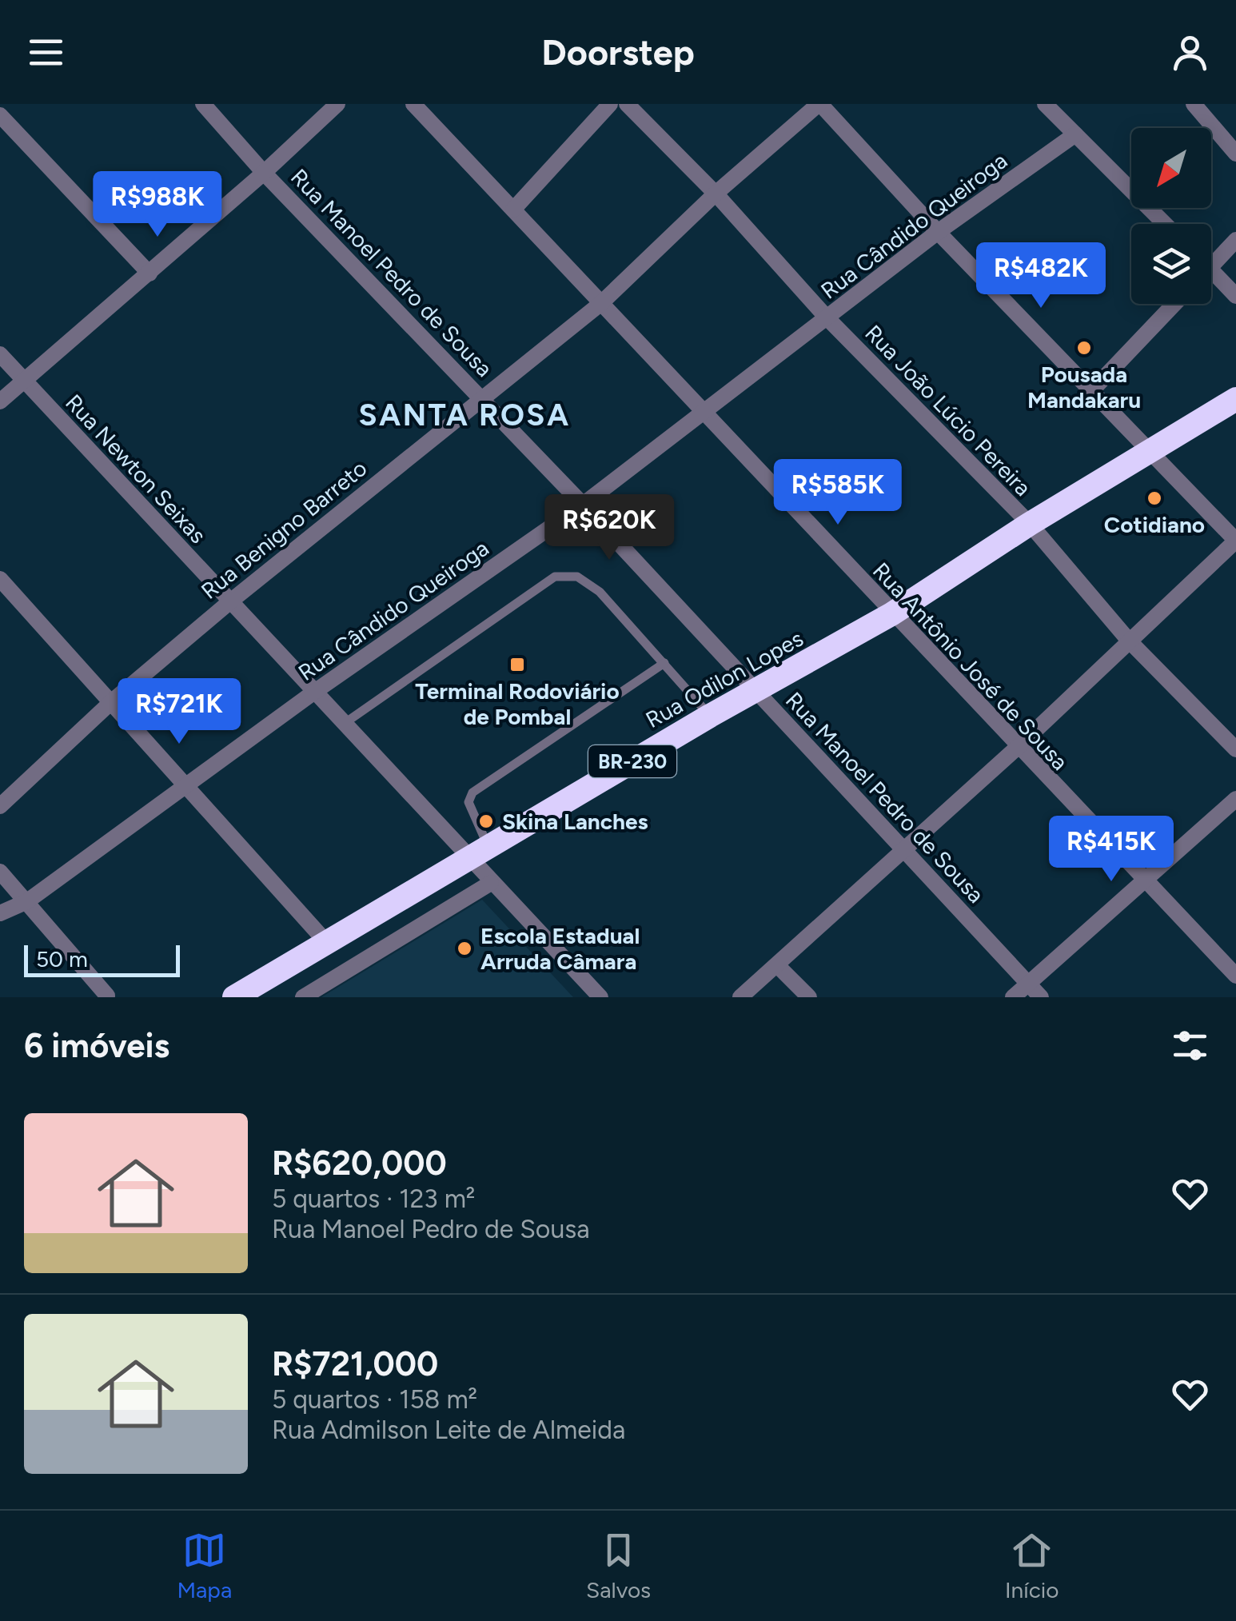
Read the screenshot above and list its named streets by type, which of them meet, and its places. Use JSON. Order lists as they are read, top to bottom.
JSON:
{
  "streets": {
    "highway": ["Rua Odilon Lopes", "BR-230"],
    "street": [
      "Rua Cândido Queiroga",
      "Rua Manoel Pedro de Sousa",
      "Rua João Lúcio Pereira",
      "Rua Newton Seixas",
      "Rua Benigno Barreto",
      "Rua Antônio José de Sousa"
    ]
  },
  "crossings": [
    ["Rua Cândido Queiroga", "Rua Manoel Pedro de Sousa"],
    ["Rua Cândido Queiroga", "Rua João Lúcio Pereira"],
    ["Rua Cândido Queiroga", "Rua Newton Seixas"],
    ["Rua Cândido Queiroga", "Rua Antônio José de Sousa"],
    ["Rua Manoel Pedro de Sousa", "Rua Benigno Barreto"],
    ["Rua Manoel Pedro de Sousa", "Rua Odilon Lopes"],
    ["Rua João Lúcio Pereira", "Rua Benigno Barreto"],
    ["Rua João Lúcio Pereira", "Rua Odilon Lopes"],
    ["Rua Newton Seixas", "Rua Benigno Barreto"],
    ["Rua Newton Seixas", "Rua Odilon Lopes"],
    ["Rua Benigno Barreto", "Rua Antônio José de Sousa"],
    ["Rua Antônio José de Sousa", "Rua Odilon Lopes"]
  ],
  "districts": ["SANTA ROSA"],
  "places": {
    "other": [
      "Pousada Mandakaru",
      "Cotidiano",
      "Skina Lanches",
      "Escola Estadual Arruda Câmara"
    ],
    "transit": ["Terminal Rodoviário de Pombal"]
  },
  "scale_bar": "50 m",
  "north": "bottom left",
  "page": {
    "header": "Doorstep",
    "price": [
      "R$988K",
      "R$482K",
      "R$585K",
      "R$620K",
      "R$721K",
      "R$415K"
    ],
    "scale": "50 m",
    "heading": "6 imóveis",
    "list": [
      {
        "name": "R$620,000",
        "note": "5 quartos · 123 m² · Rua Manoel Pedro de Sousa"
      },
      {
        "name": "R$721,000",
        "note": "5 quartos · 158 m² · Rua Admilson Leite de Almeida"
      }
    ],
    "tabs": ["Mapa", "Salvos", "Início"]
  }
}
